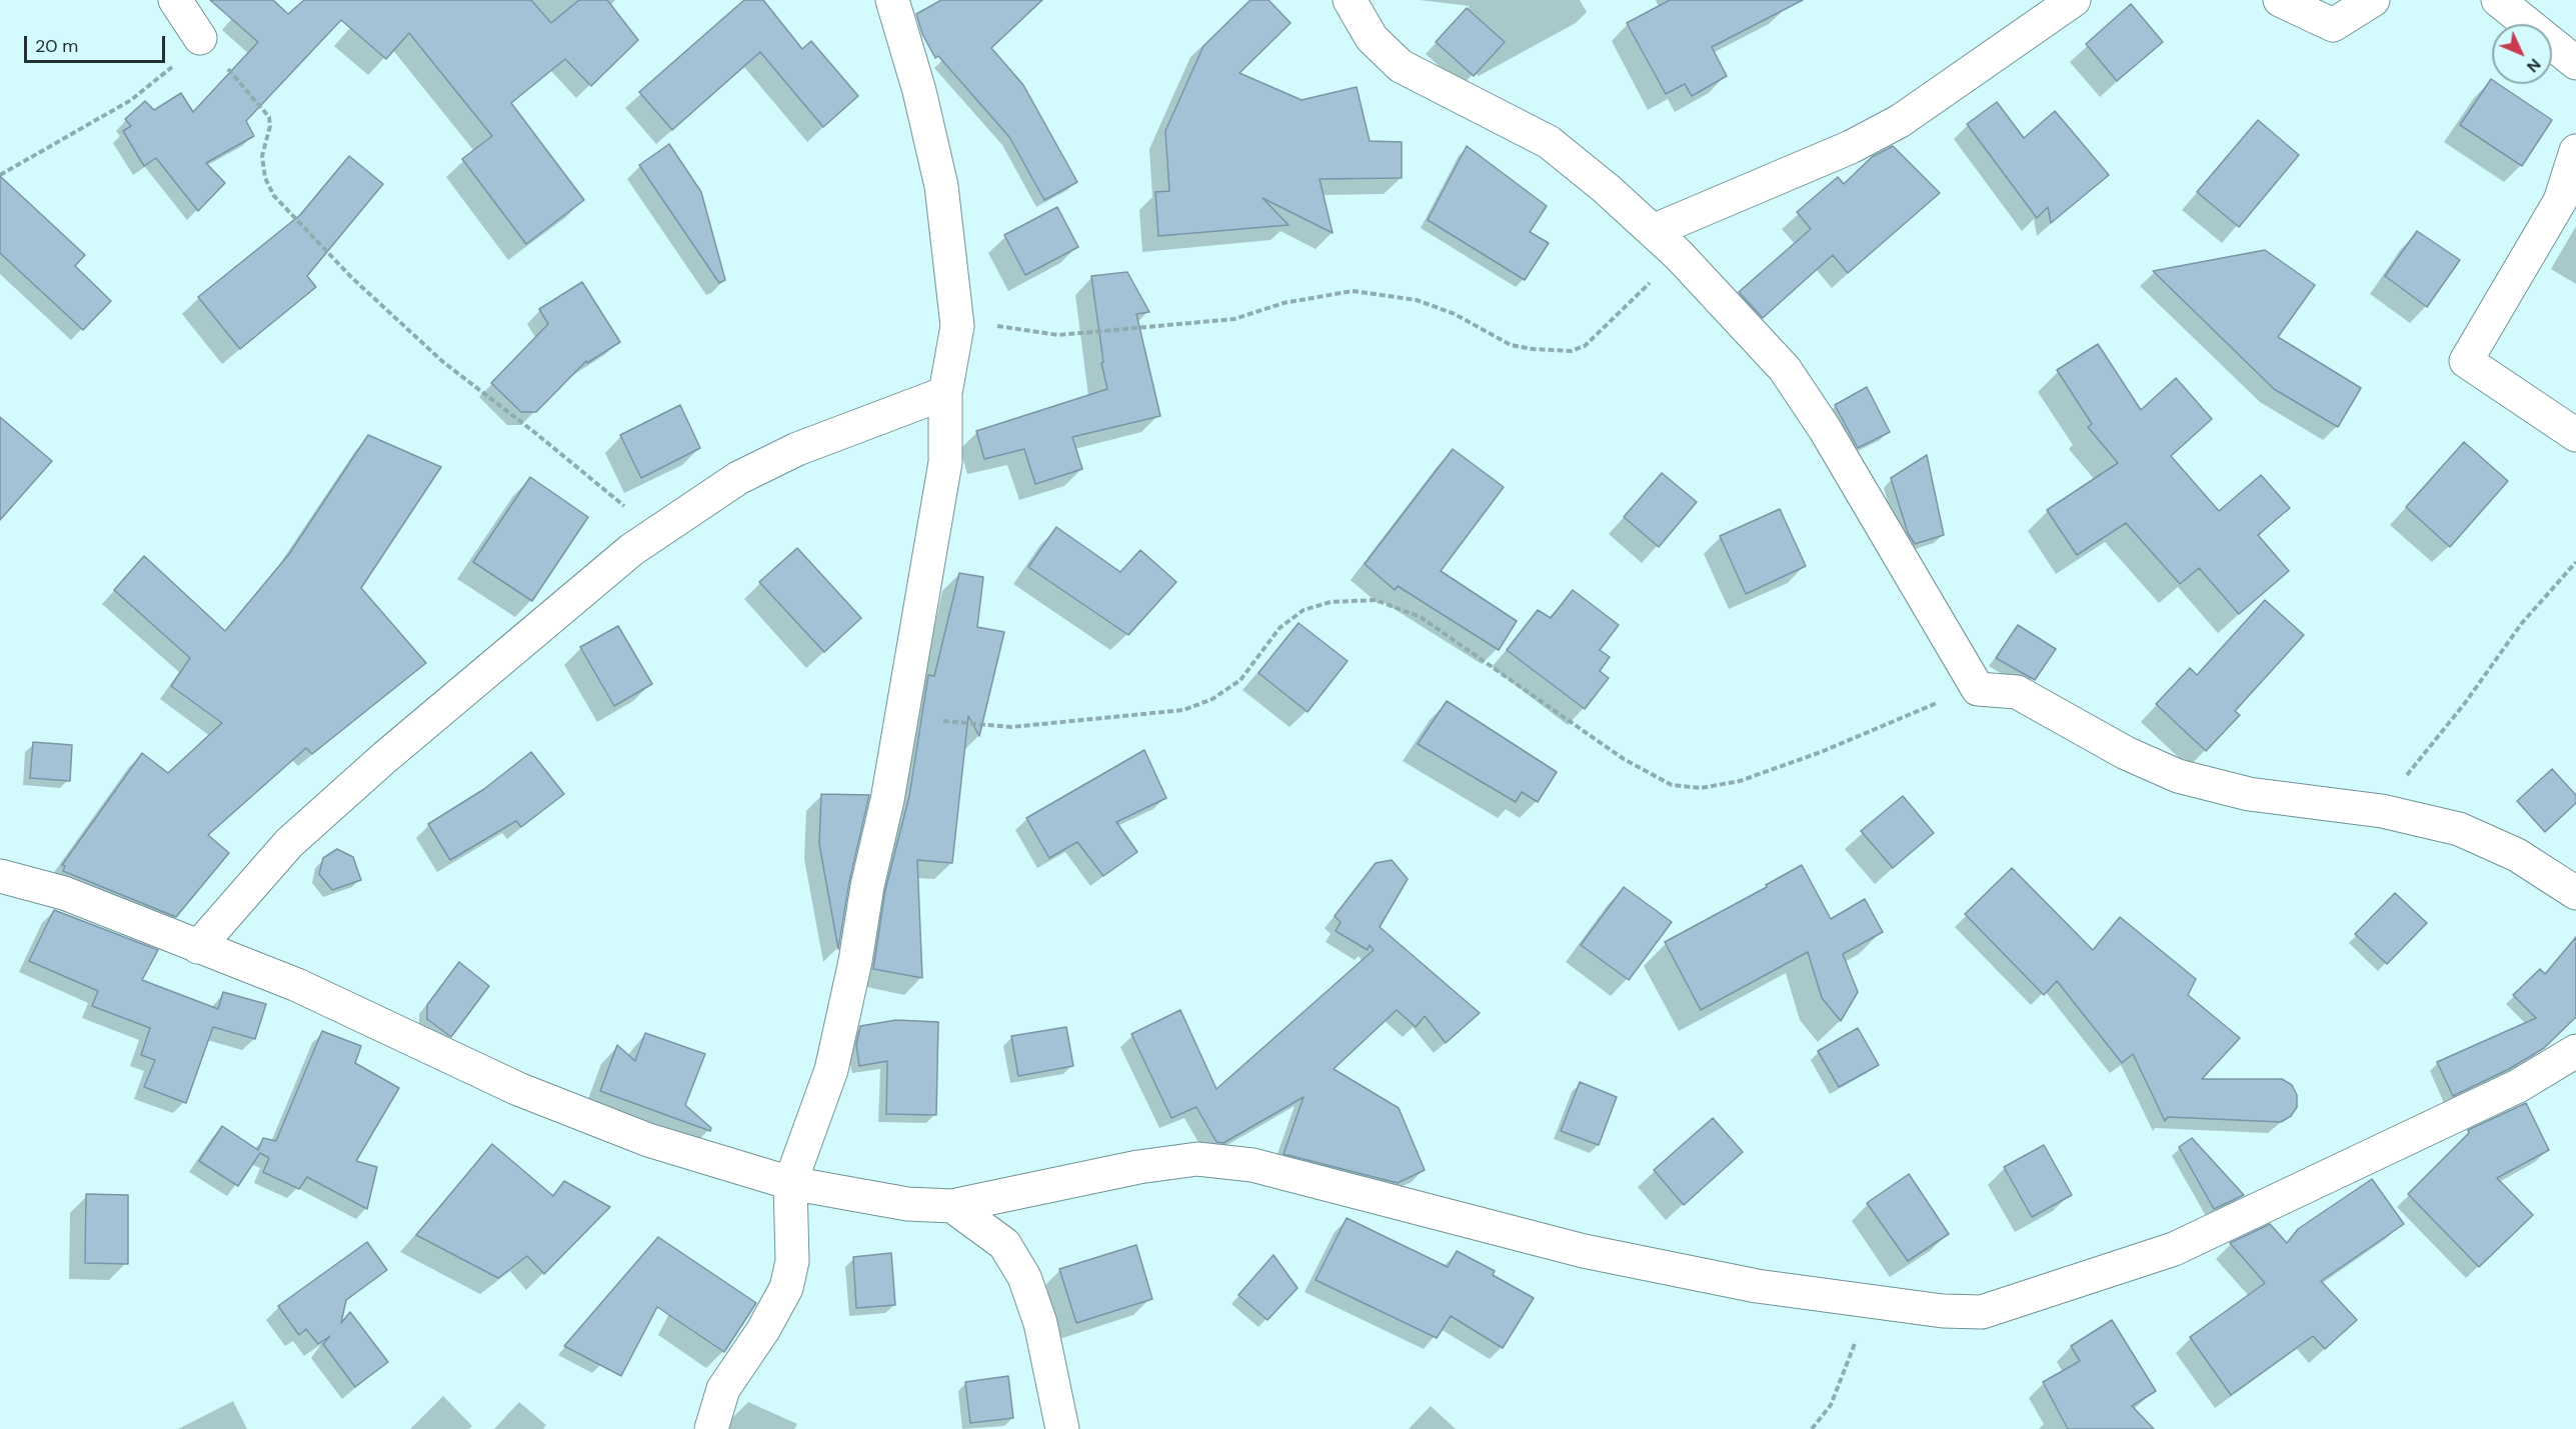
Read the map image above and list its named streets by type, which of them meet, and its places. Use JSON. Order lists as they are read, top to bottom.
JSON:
{
  "scale_bar": "20 m",
  "north": "bottom right"
}
